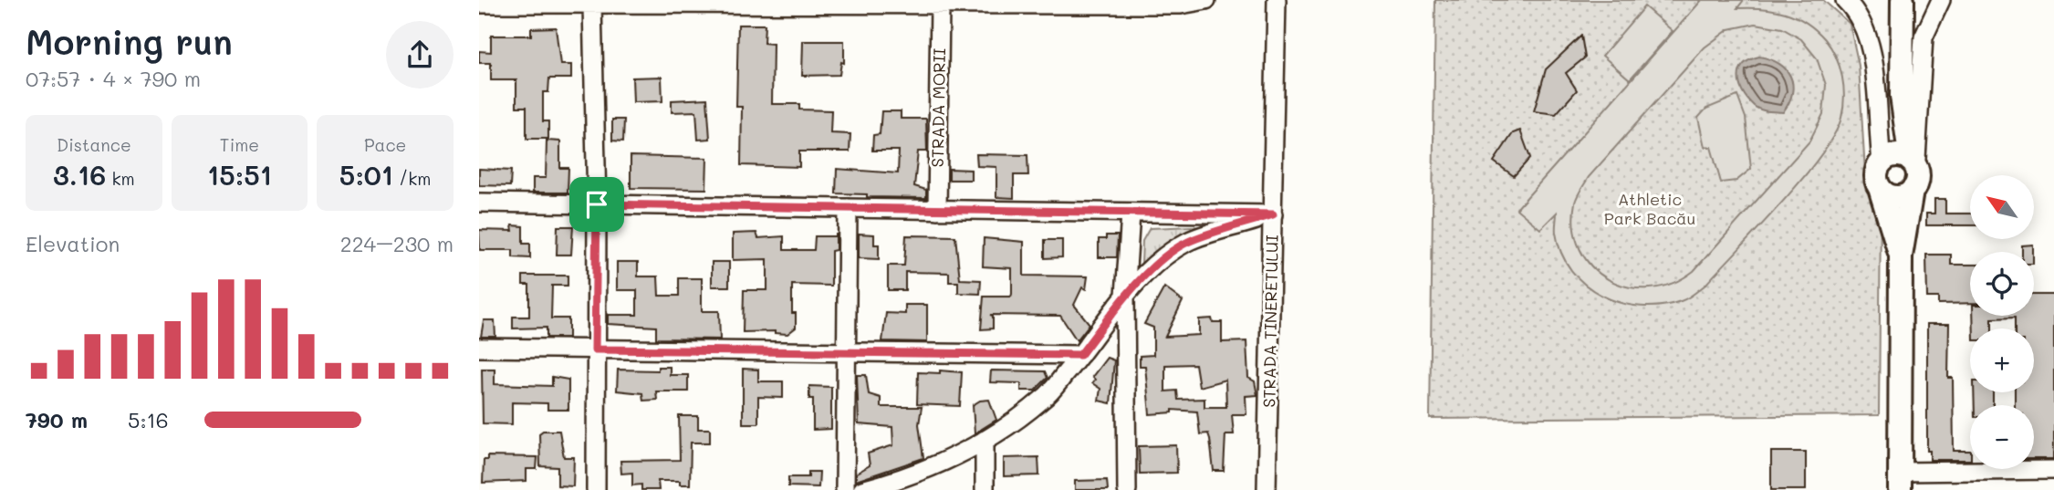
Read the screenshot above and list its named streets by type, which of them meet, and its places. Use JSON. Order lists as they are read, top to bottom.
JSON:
{
  "streets": {
    "street": ["STRADA MORII", "STRADA TINERETULUI"]
  },
  "parks": ["Athletic Park Bacău"],
  "north": "top left",
  "page": {
    "heading": ["Morning run", "07:57 · 4 × 790 m"],
    "stats": [
      ["Distance", "3.16 km"],
      ["Time", "15:51"],
      ["Pace", "5:01 /km"]
    ],
    "map_buttons": ["+", "−"],
    "chart": ["Elevation", "224–230 m"],
    "list": [
      {
        "name": "790 m",
        "note": "5:16"
      }
    ]
  }
}
